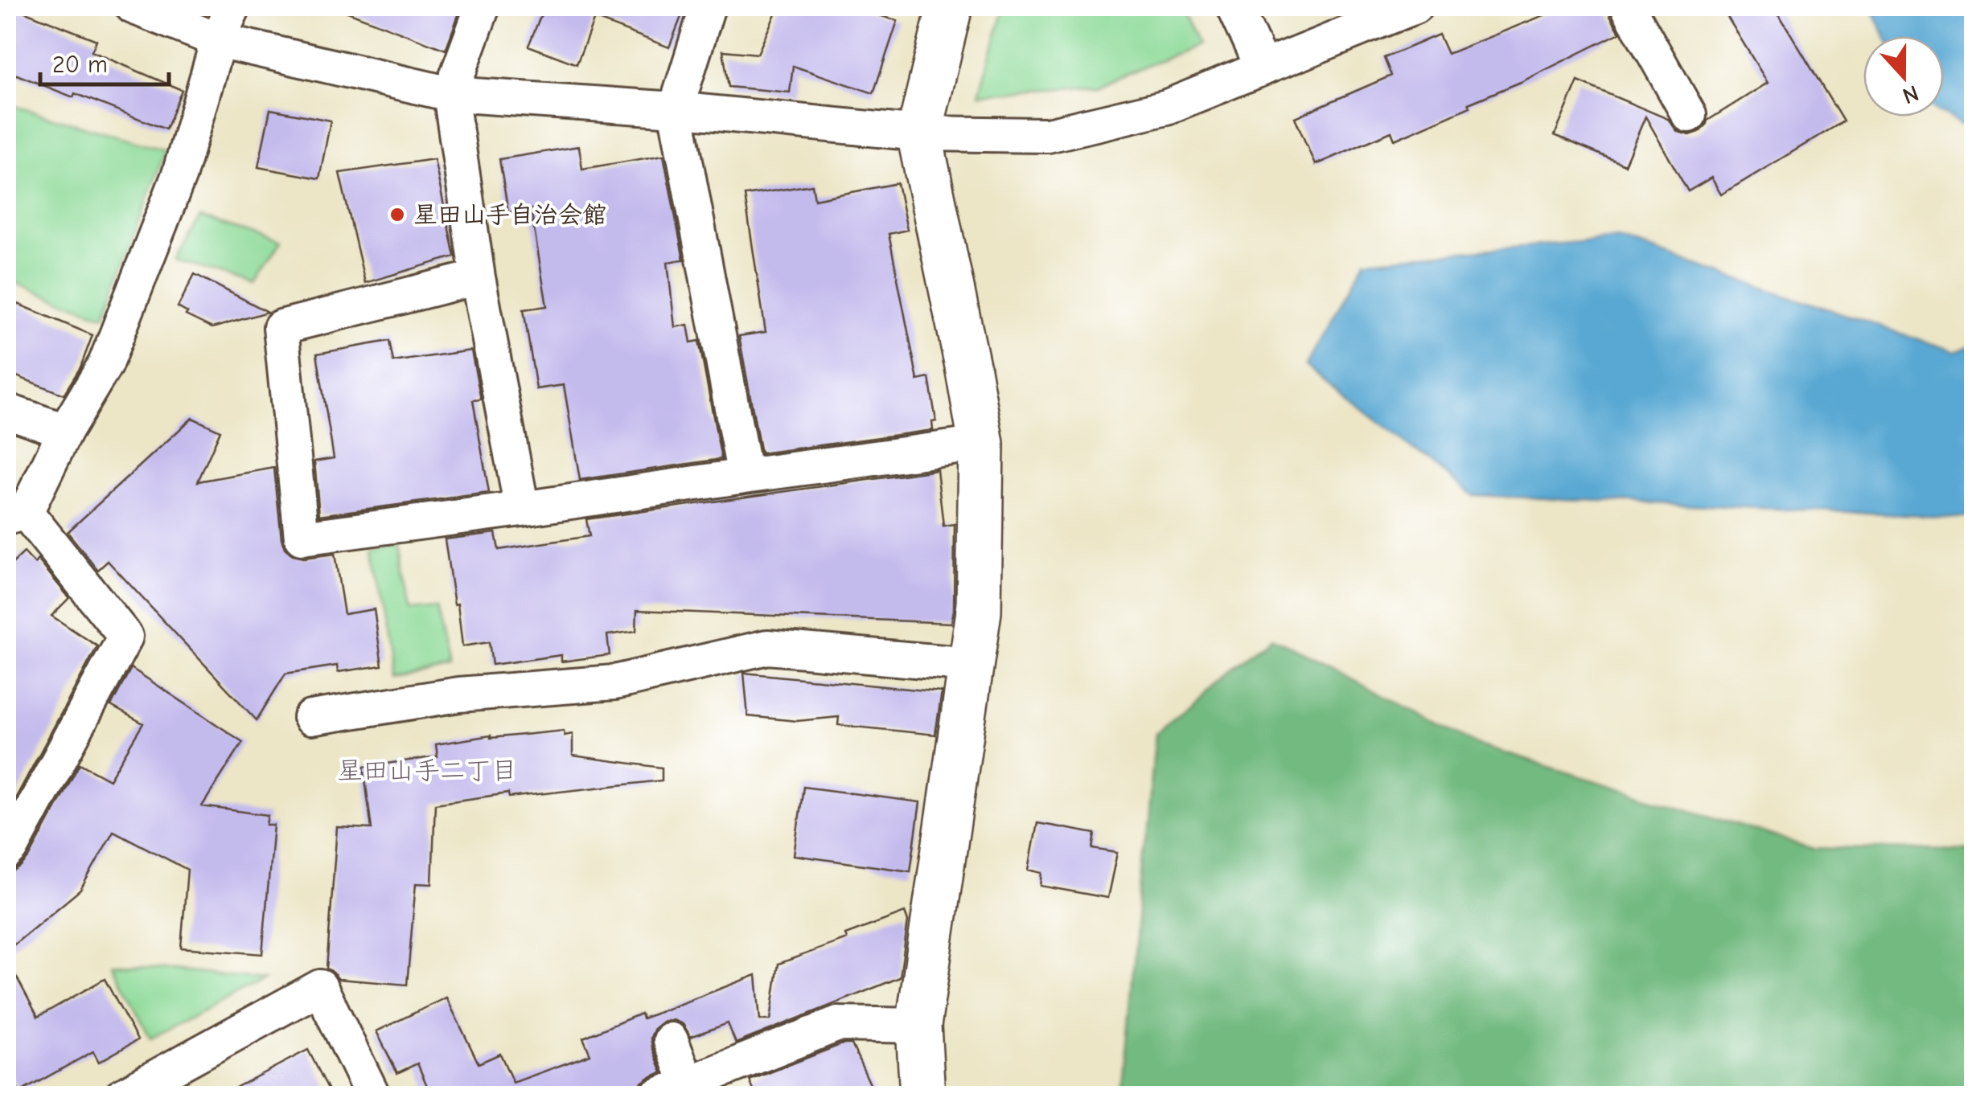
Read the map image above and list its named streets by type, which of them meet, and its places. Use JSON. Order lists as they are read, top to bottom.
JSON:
{
  "districts": ["星田山手二丁目"],
  "places": ["星田山手自治会館"],
  "scale_bar": "20 m",
  "north": "bottom"
}
